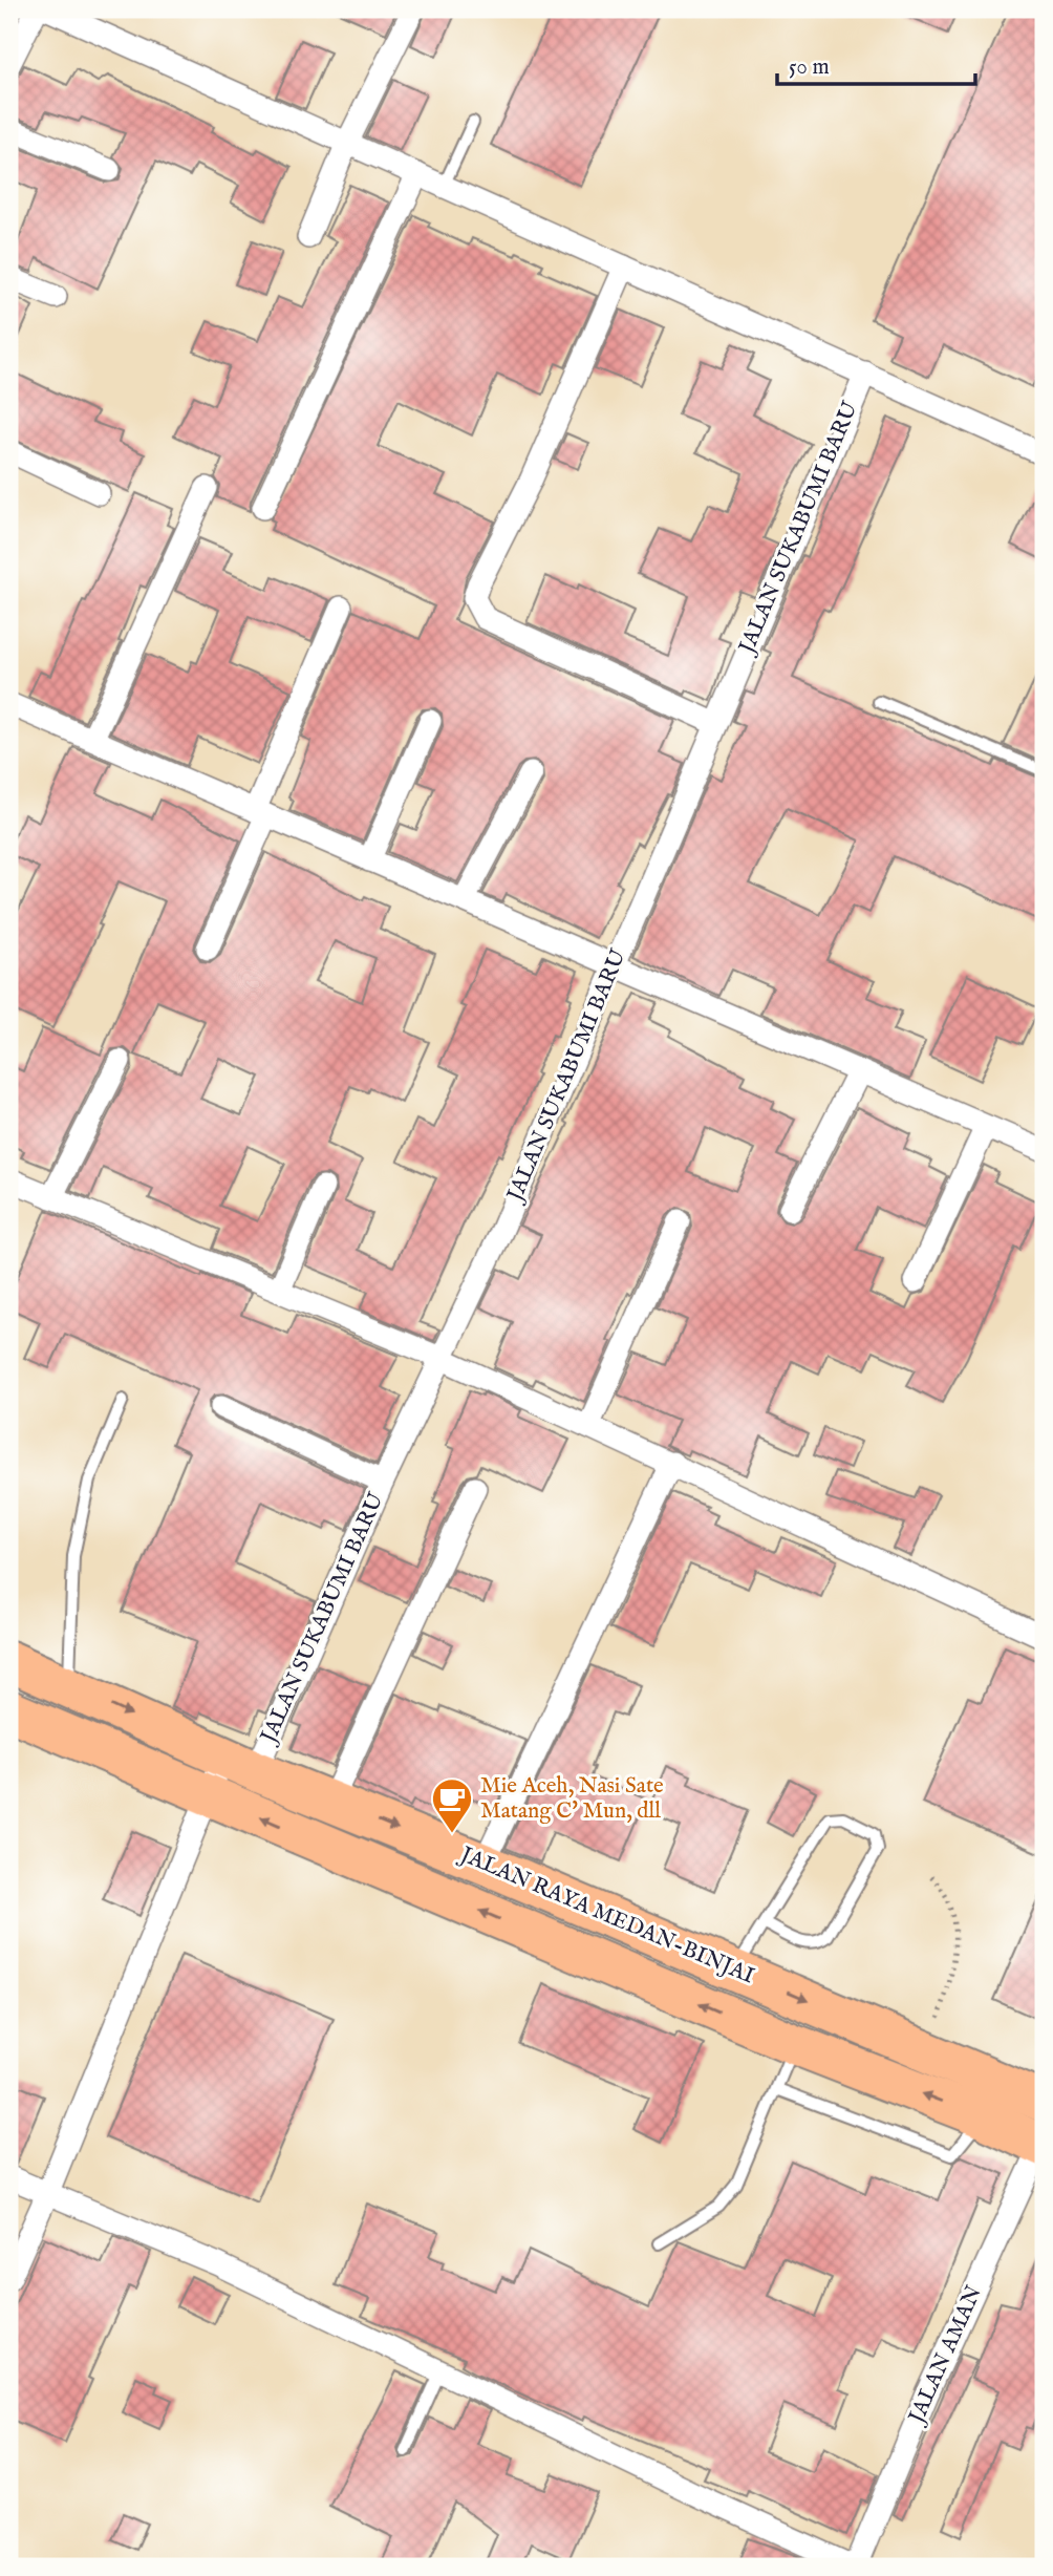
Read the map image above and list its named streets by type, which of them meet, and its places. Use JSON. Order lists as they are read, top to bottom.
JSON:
{
  "streets": {
    "highway": ["JALAN RAYA MEDAN-BINJAI"],
    "street": ["JALAN SUKABUMI BARU", "JALAN AMAN"]
  },
  "crossings": [
    ["JALAN SUKABUMI BARU", "JALAN RAYA MEDAN-BINJAI"],
    ["JALAN RAYA MEDAN-BINJAI", "JALAN AMAN"]
  ],
  "places": {
    "cafe": ["Mie Aceh, Nasi Sate Matang C' Mun, dll"]
  },
  "scale_bar": "50 m"
}
